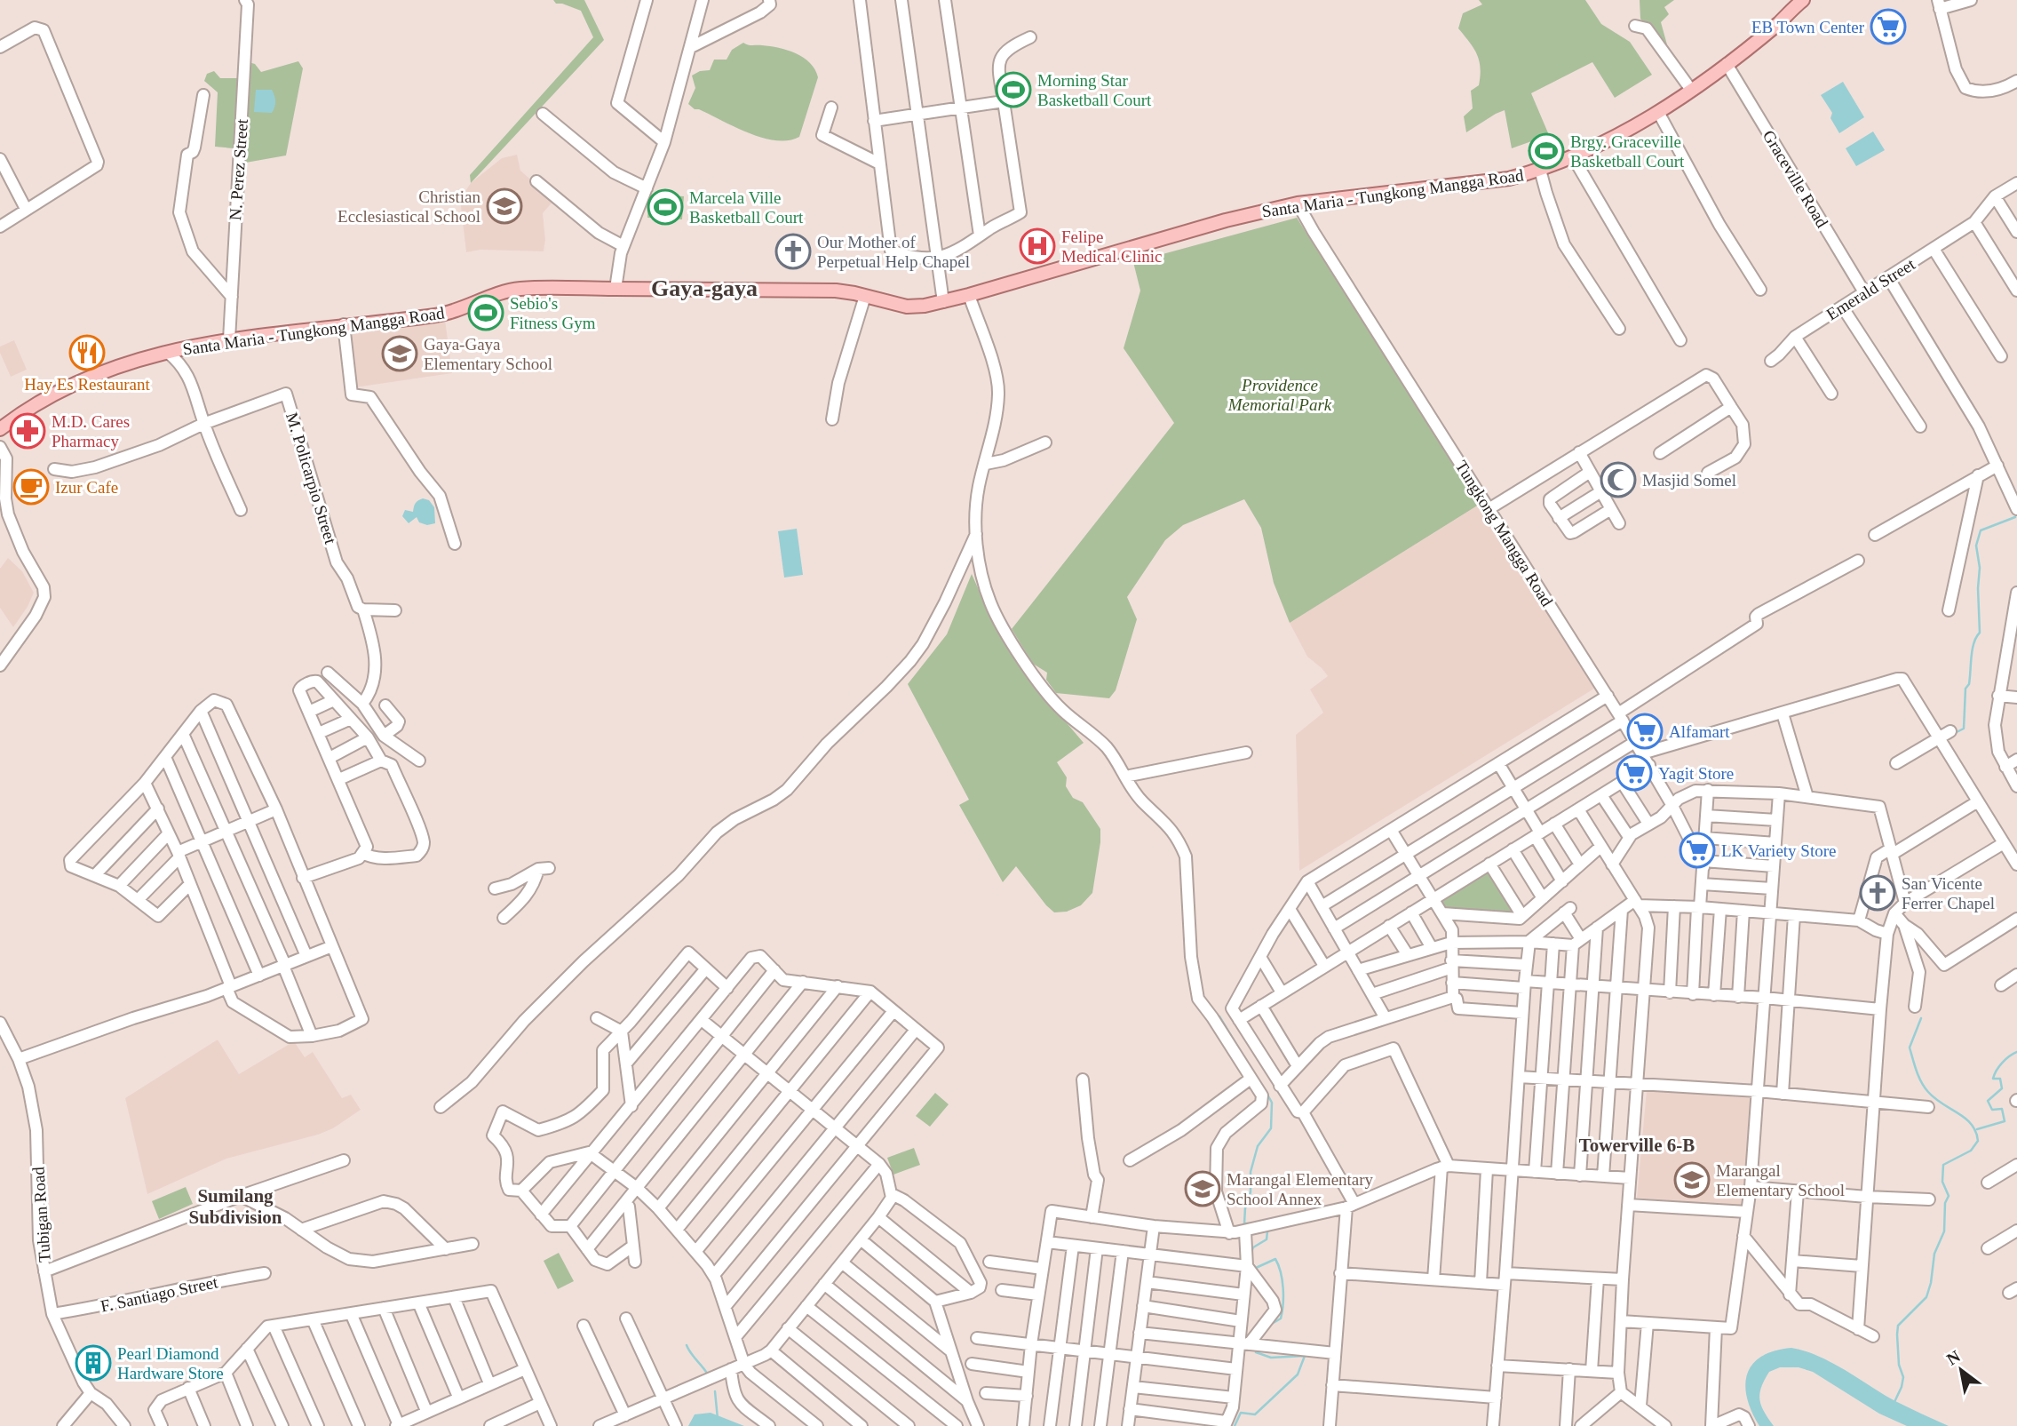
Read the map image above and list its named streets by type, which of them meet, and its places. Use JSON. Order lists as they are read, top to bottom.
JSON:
{
  "streets": {
    "main road": ["Santa Maria - Tungkong Mangga Road"],
    "street": [
      "N. Perez Street",
      "Graceville Road",
      "Emerald Street",
      "M. Policarpio Street",
      "Tungkong Mangga Road",
      "Tubigan Road",
      "F. Santiago Street"
    ]
  },
  "crossings": [
    ["N. Perez Street", "Santa Maria - Tungkong Mangga Road"],
    ["Graceville Road", "Santa Maria - Tungkong Mangga Road"],
    ["Graceville Road", "Emerald Street"],
    ["Santa Maria - Tungkong Mangga Road", "Tungkong Mangga Road"],
    ["Tubigan Road", "F. Santiago Street"]
  ],
  "districts": ["Gaya-gaya", "Towerville 6-B", "Sumilang Subdivision"],
  "parks": ["Providence Memorial Park"],
  "places": {
    "supermarket": [
      "EB Town Center",
      "Alfamart",
      "Yagit Store",
      "LK Variety Store"
    ],
    "sports": [
      "Morning Star Basketball Court",
      "Brgy. Graceville Basketball Court",
      "Marcela Ville Basketball Court",
      "Sebio's Fitness Gym"
    ],
    "school or university": [
      "Christian Ecclesiastical School",
      "Gaya-Gaya Elementary School",
      "Marangal Elementary School",
      "Marangal Elementary School Annex"
    ],
    "hospital": ["Felipe Medical Clinic"],
    "church": ["Our Mother of Perpetual Help Chapel", "San Vicente Ferrer Chapel"],
    "restaurant": ["Hay Es Restaurant"],
    "pharmacy": ["M.D. Cares Pharmacy"],
    "mosque": ["Masjid Somel"],
    "cafe": ["Izur Cafe"],
    "building": ["Pearl Diamond Hardware Store"]
  },
  "north": "top left"
}
